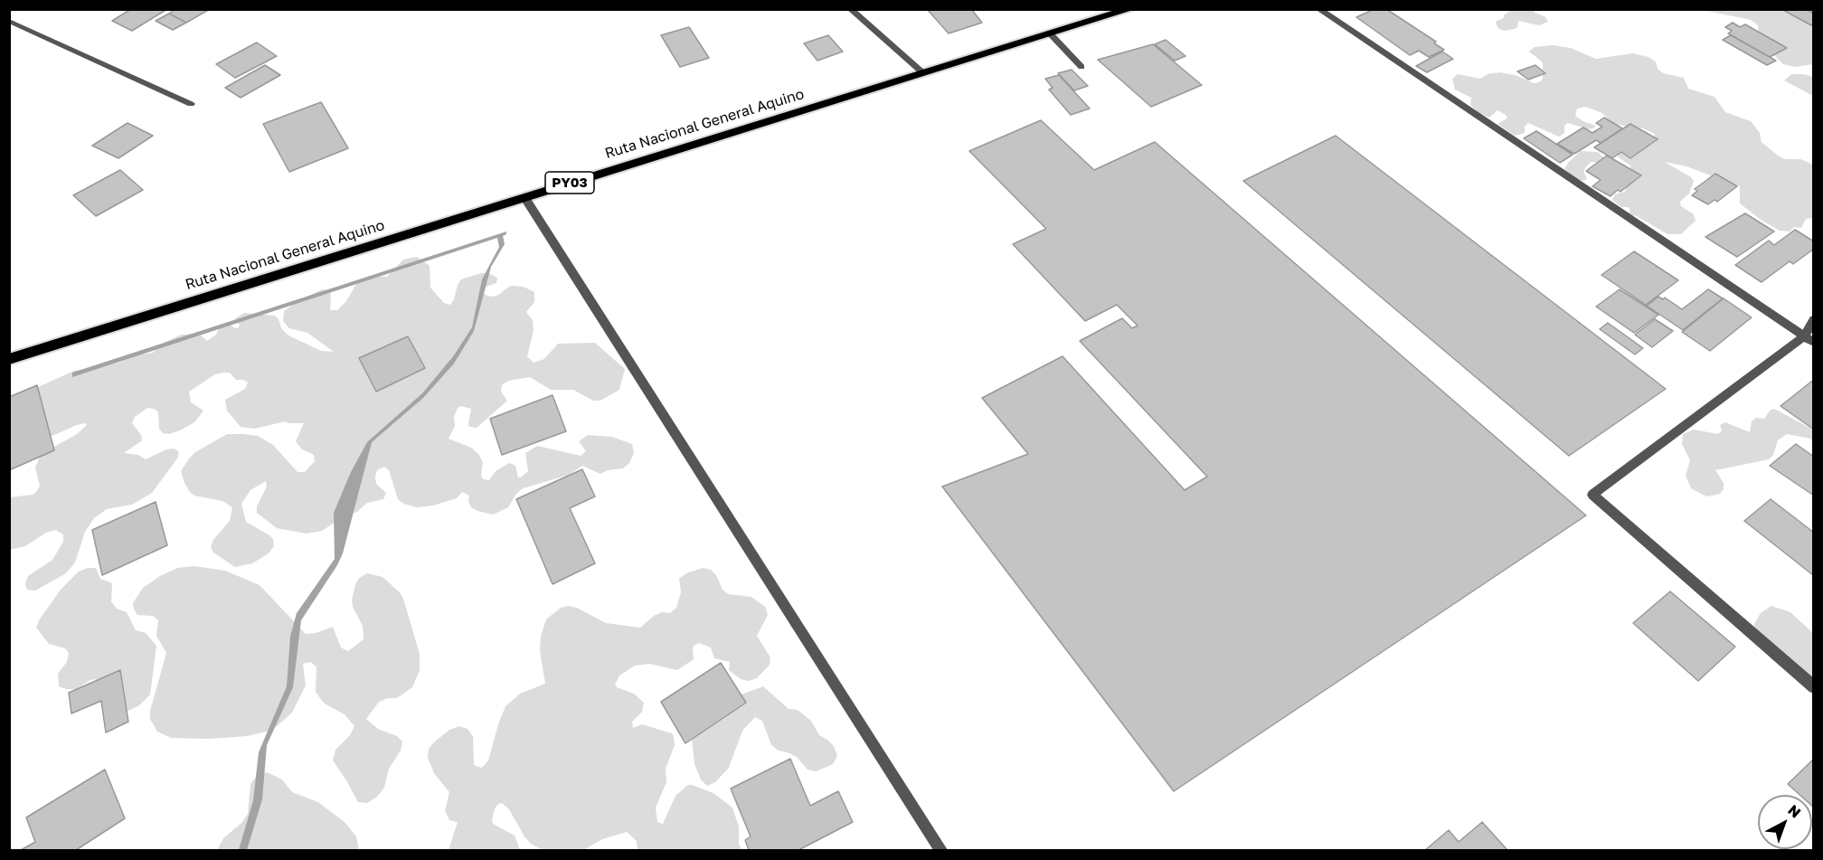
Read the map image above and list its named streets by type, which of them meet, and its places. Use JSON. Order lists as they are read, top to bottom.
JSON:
{
  "streets": {
    "highway": ["Ruta Nacional General Aquino", "PY03"]
  },
  "north": "top right"
}
